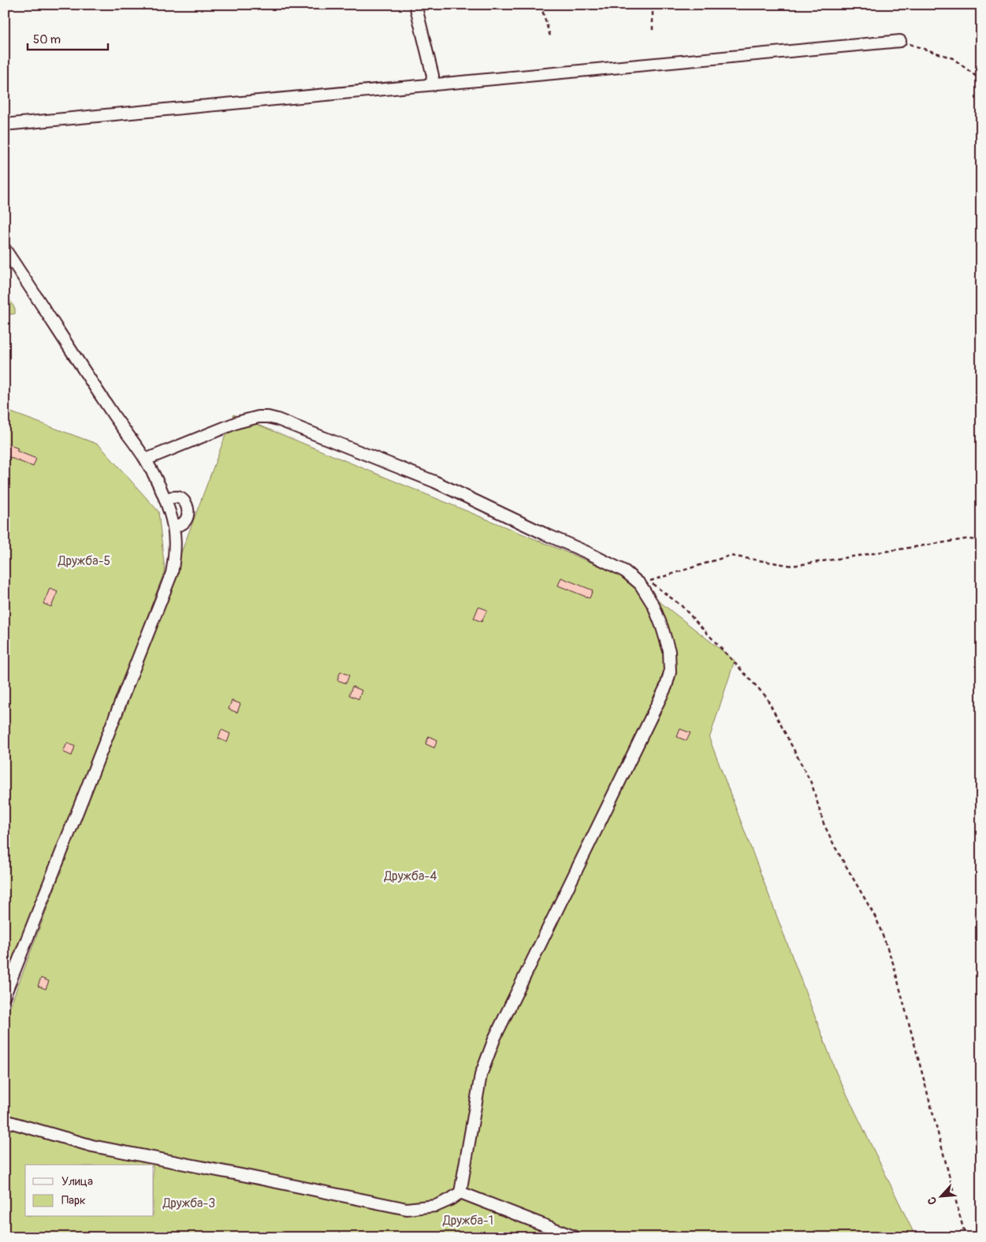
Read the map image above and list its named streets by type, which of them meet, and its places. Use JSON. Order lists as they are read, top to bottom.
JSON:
{
  "parks": [
    "Дружба-5",
    "Дружба-4",
    "Дружба-3",
    "Дружба-1"
  ],
  "legend": ["Улица", "Парк"],
  "scale_bar": "50 m",
  "north": "bottom left"
}
